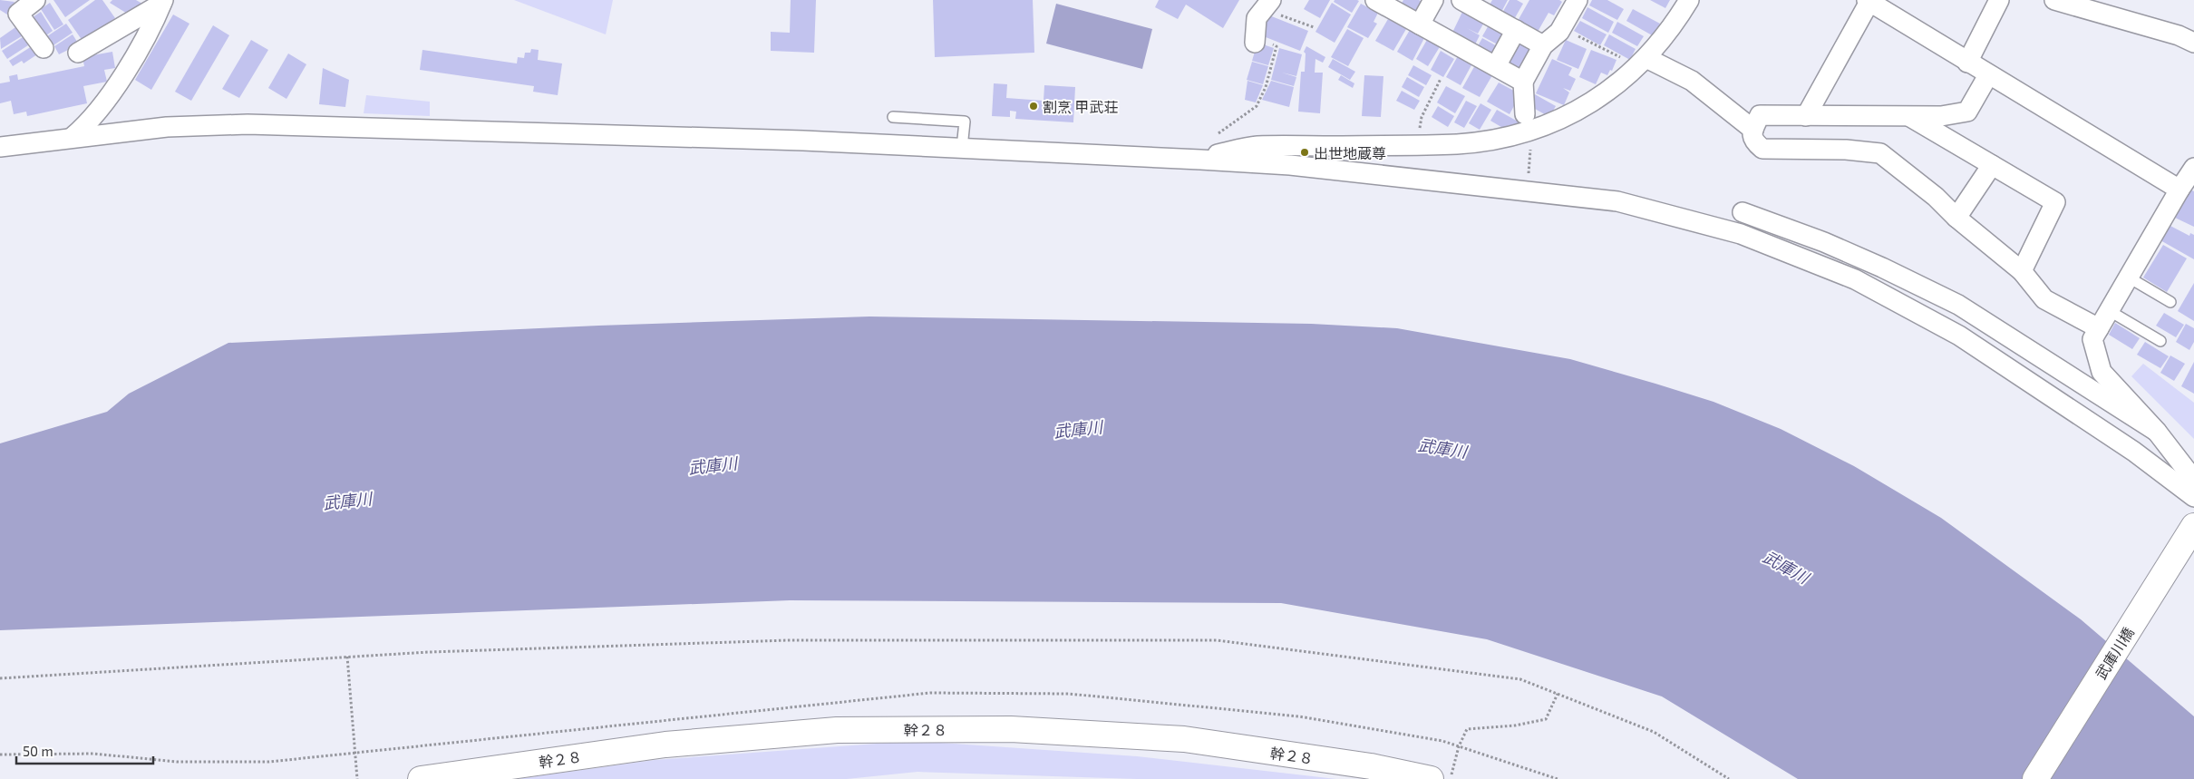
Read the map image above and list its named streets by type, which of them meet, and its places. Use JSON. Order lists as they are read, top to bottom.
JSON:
{
  "streets": {
    "street": ["武庫川橋", "幹２８"]
  },
  "water": ["武庫川"],
  "places": ["割烹 甲武荘", "出世地蔵尊"],
  "scale_bar": "50 m"
}
